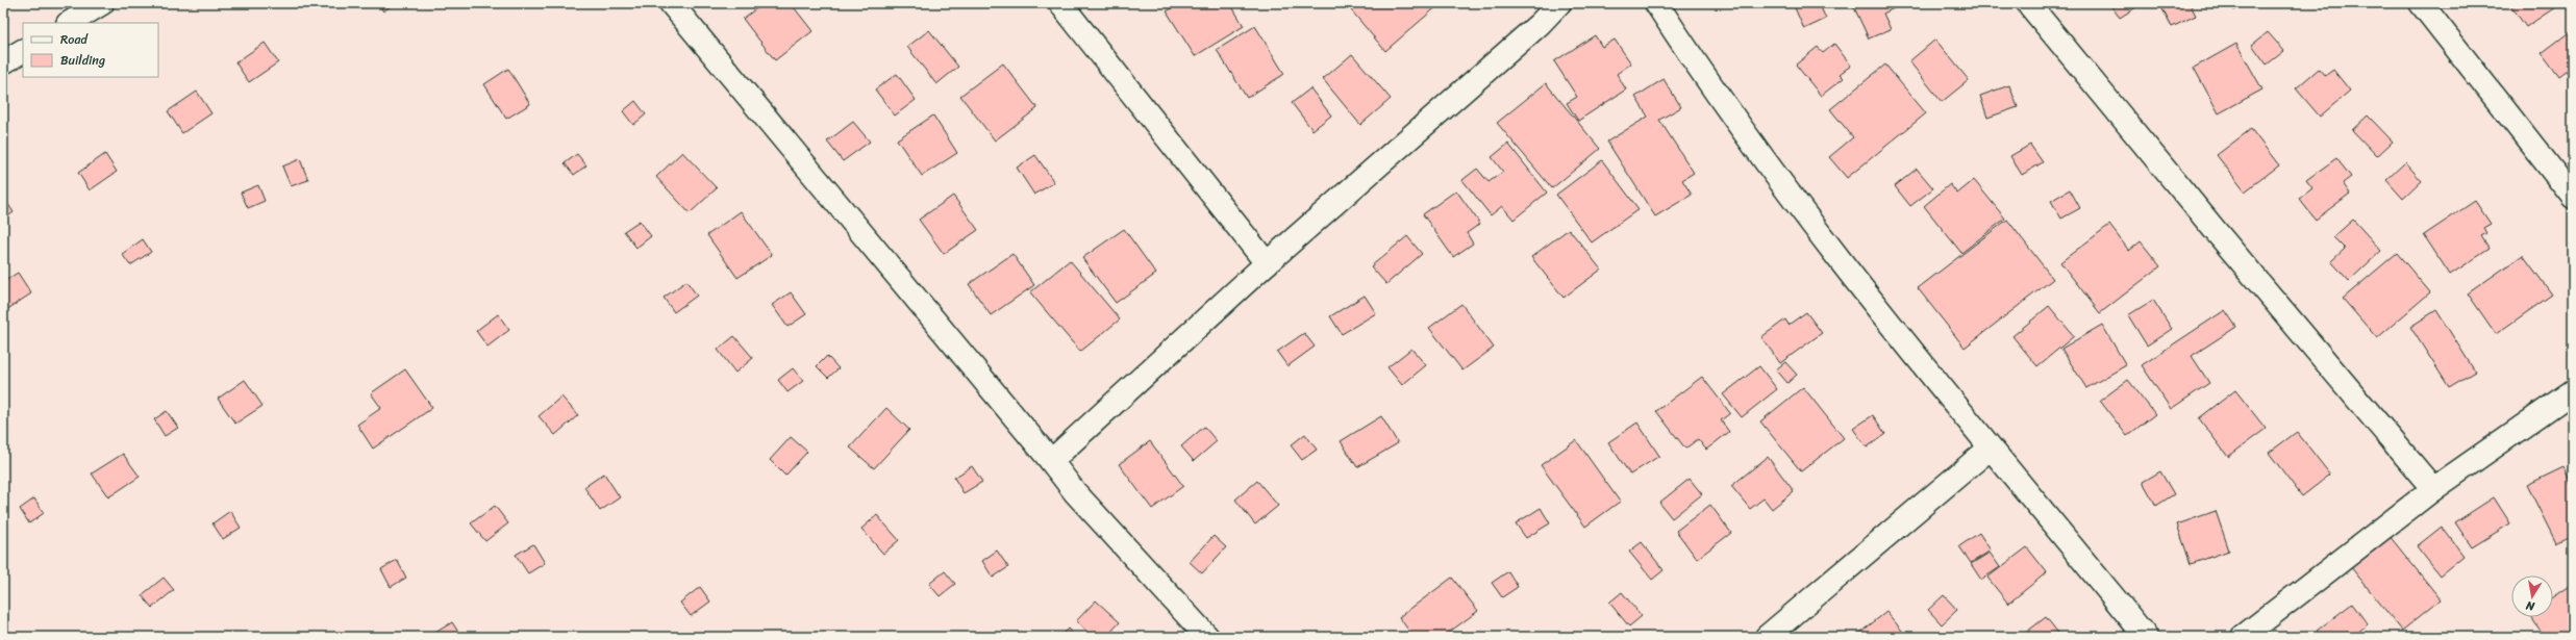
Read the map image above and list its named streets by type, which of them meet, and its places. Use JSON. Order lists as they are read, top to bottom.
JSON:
{
  "legend": ["Road", "Building"],
  "north": "bottom"
}
